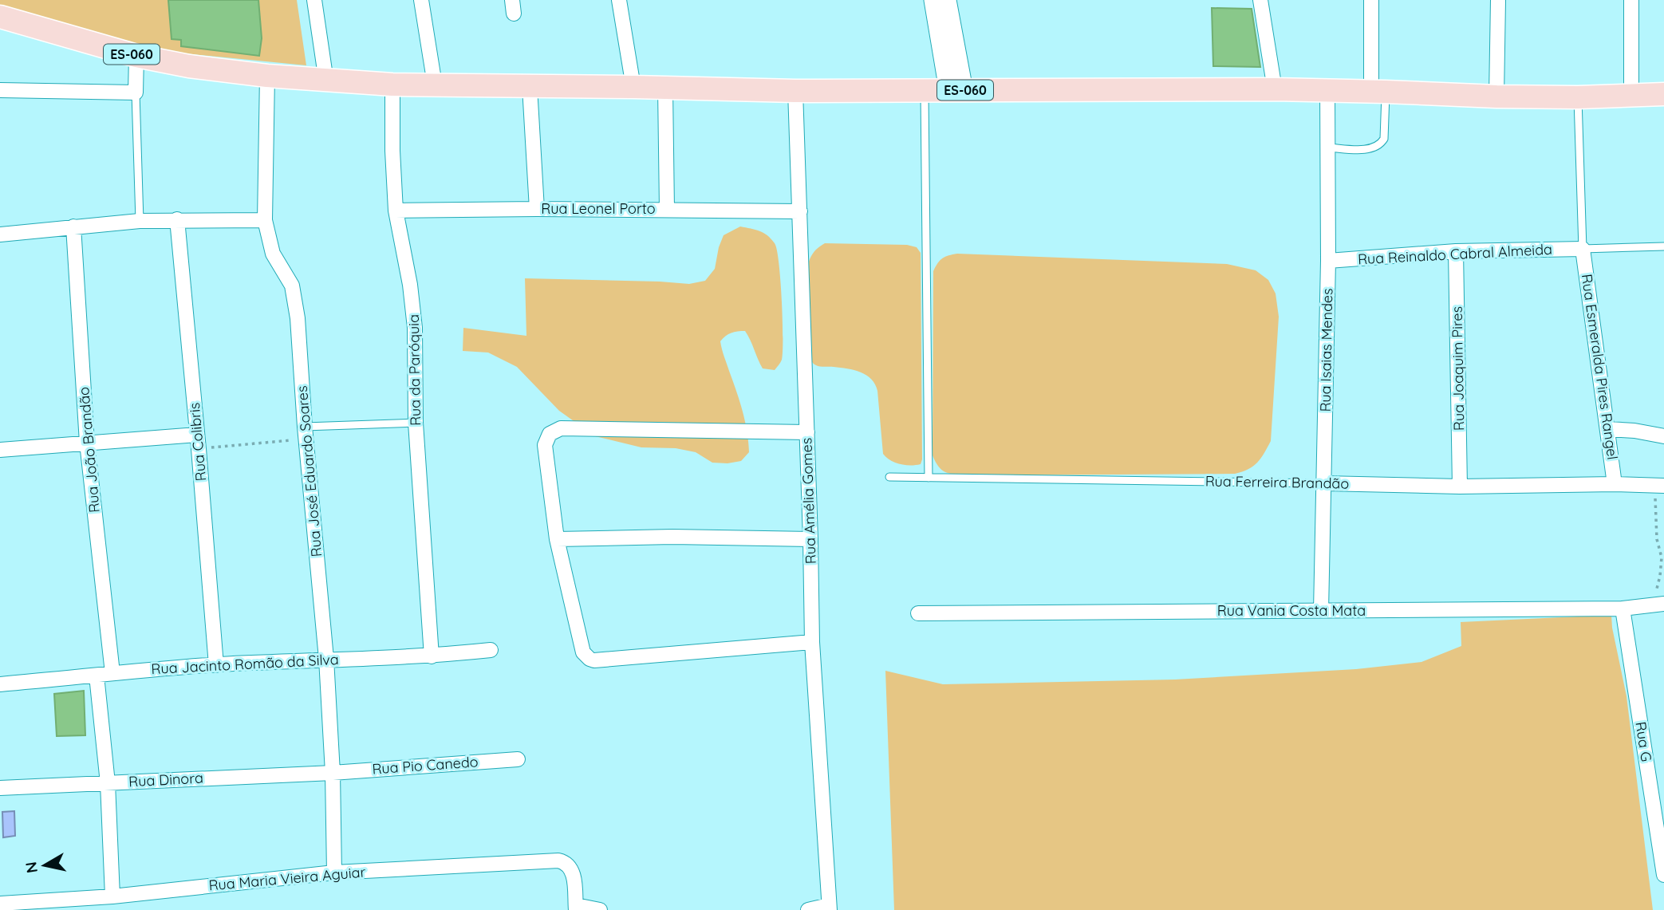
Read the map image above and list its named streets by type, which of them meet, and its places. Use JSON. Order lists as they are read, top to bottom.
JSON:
{
  "streets": {
    "main road": ["ES-060"],
    "street": [
      "Rua Leonel Porto",
      "Rua Reinaldo Cabral Almeida",
      "Rua Isaias Mendes",
      "Rua Esmeralda Pires Rangel",
      "Rua Joaquim Pires",
      "Rua da Paróquia",
      "Rua Colibris",
      "Rua João Brandão",
      "Rua José Eduardo Soares",
      "Rua Ferreira Brandão",
      "Rua Amélia Gomes",
      "Rua Vania Costa Mata",
      "Rua Jacinto Romão da Silva",
      "Rua G",
      "Rua Pio Canedo",
      "Rua Dinora",
      "Rua Maria Vieira Aguiar"
    ]
  },
  "crossings": [
    ["ES-060", "Rua Isaias Mendes"],
    ["ES-060", "Rua da Paróquia"],
    ["ES-060", "Rua José Eduardo Soares"],
    ["ES-060", "Rua Amélia Gomes"],
    ["Rua Leonel Porto", "Rua da Paróquia"],
    ["Rua Leonel Porto", "Rua Amélia Gomes"],
    ["Rua Reinaldo Cabral Almeida", "Rua Isaias Mendes"],
    ["Rua Reinaldo Cabral Almeida", "Rua Esmeralda Pires Rangel"],
    ["Rua Reinaldo Cabral Almeida", "Rua Joaquim Pires"],
    ["Rua Isaias Mendes", "Rua Ferreira Brandão"],
    ["Rua Isaias Mendes", "Rua Vania Costa Mata"],
    ["Rua Esmeralda Pires Rangel", "Rua Ferreira Brandão"],
    ["Rua Joaquim Pires", "Rua Ferreira Brandão"],
    ["Rua da Paróquia", "Rua Jacinto Romão da Silva"],
    ["Rua Colibris", "Rua Jacinto Romão da Silva"],
    ["Rua João Brandão", "Rua Jacinto Romão da Silva"],
    ["Rua José Eduardo Soares", "Rua Jacinto Romão da Silva"],
    ["Rua José Eduardo Soares", "Rua Pio Canedo"],
    ["Rua José Eduardo Soares", "Rua Dinora"],
    ["Rua José Eduardo Soares", "Rua Maria Vieira Aguiar"],
    ["Rua Vania Costa Mata", "Rua G"],
    ["Rua Pio Canedo", "Rua Dinora"]
  ],
  "north": "left"
}
